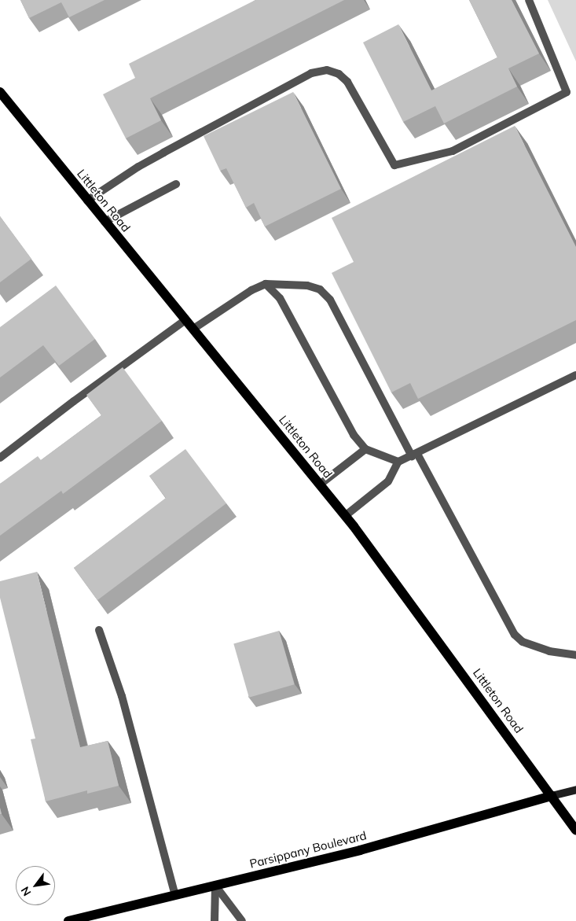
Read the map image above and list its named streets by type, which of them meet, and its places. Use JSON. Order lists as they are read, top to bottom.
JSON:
{
  "streets": {
    "main road": ["Littleton Road", "Parsippany Boulevard"]
  },
  "crossings": [
    ["Littleton Road", "Parsippany Boulevard"]
  ],
  "north": "bottom left"
}
